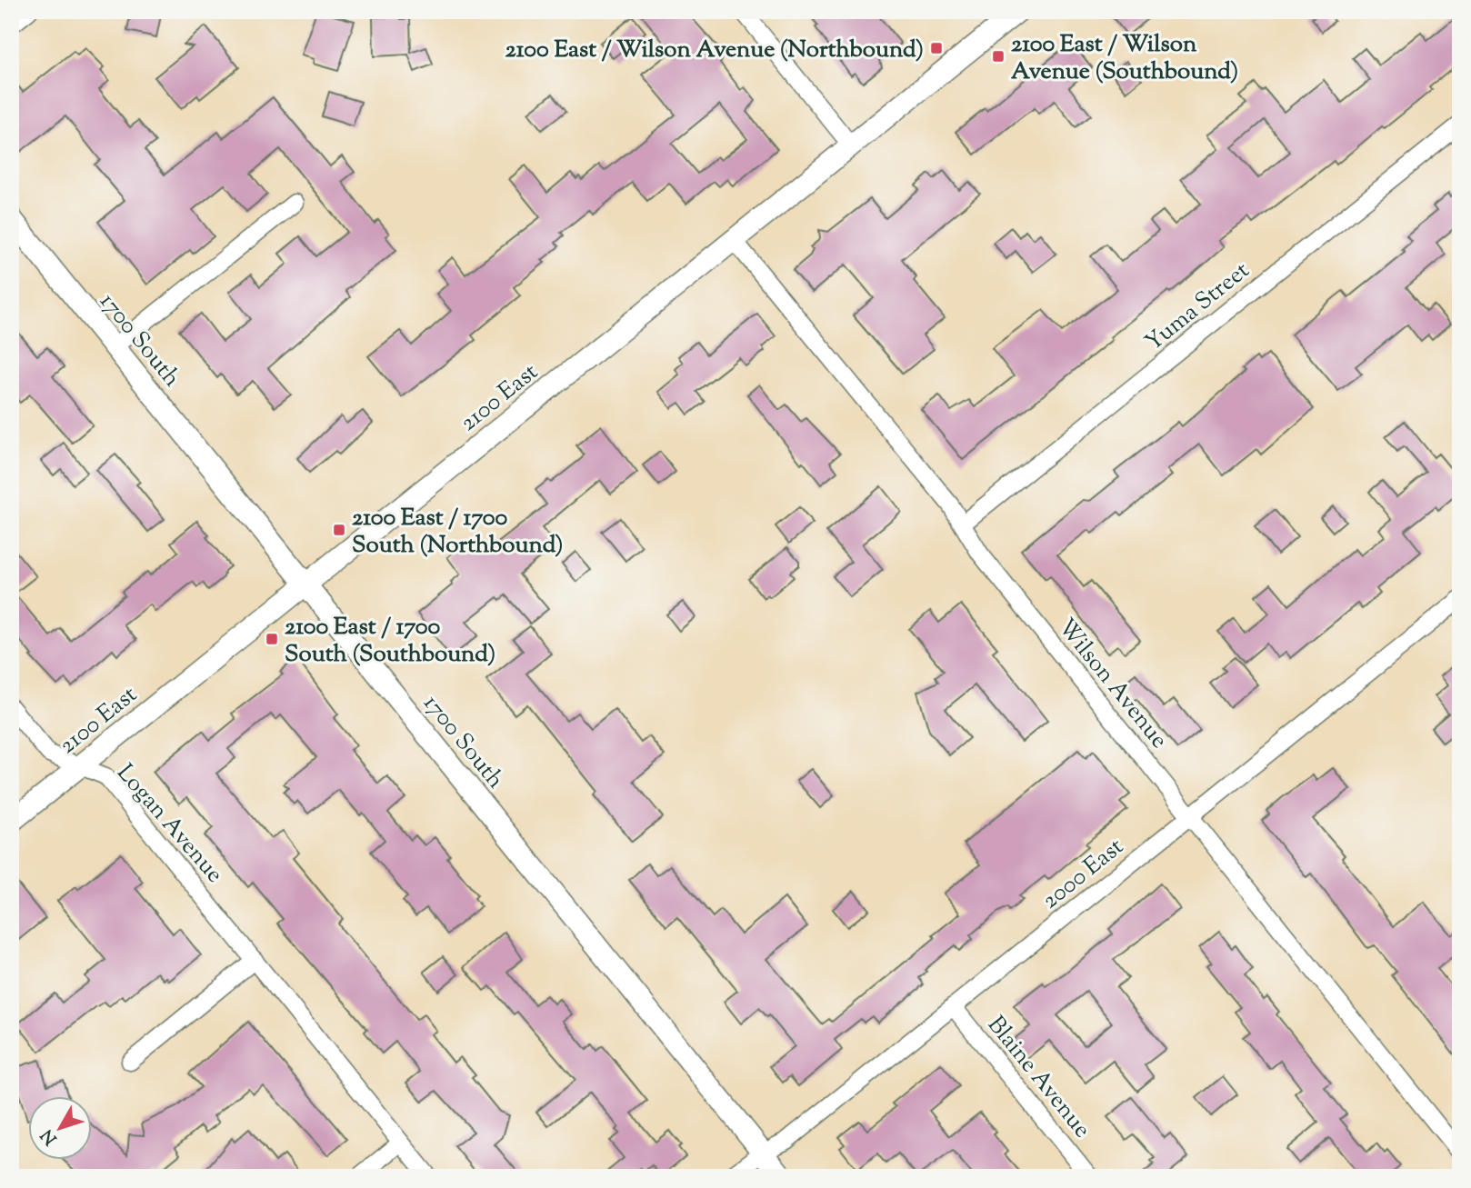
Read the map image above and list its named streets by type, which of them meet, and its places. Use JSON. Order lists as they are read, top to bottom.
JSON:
{
  "streets": {
    "street": [
      "Yuma Street",
      "1700 South",
      "2100 East",
      "Wilson Avenue",
      "Logan Avenue",
      "2000 East",
      "Blaine Avenue"
    ]
  },
  "crossings": [
    ["Yuma Street", "Wilson Avenue"],
    ["1700 South", "2100 East"],
    ["1700 South", "2000 East"],
    ["2100 East", "Wilson Avenue"],
    ["2100 East", "Logan Avenue"],
    ["Wilson Avenue", "2000 East"],
    ["2000 East", "Blaine Avenue"]
  ],
  "places": {
    "transit": [
      "2100 East / Wilson Avenue (Northbound)",
      "2100 East / Wilson Avenue (Southbound)",
      "2100 East / 1700 South (Northbound)",
      "2100 East / 1700 South (Southbound)"
    ]
  },
  "north": "bottom left"
}
